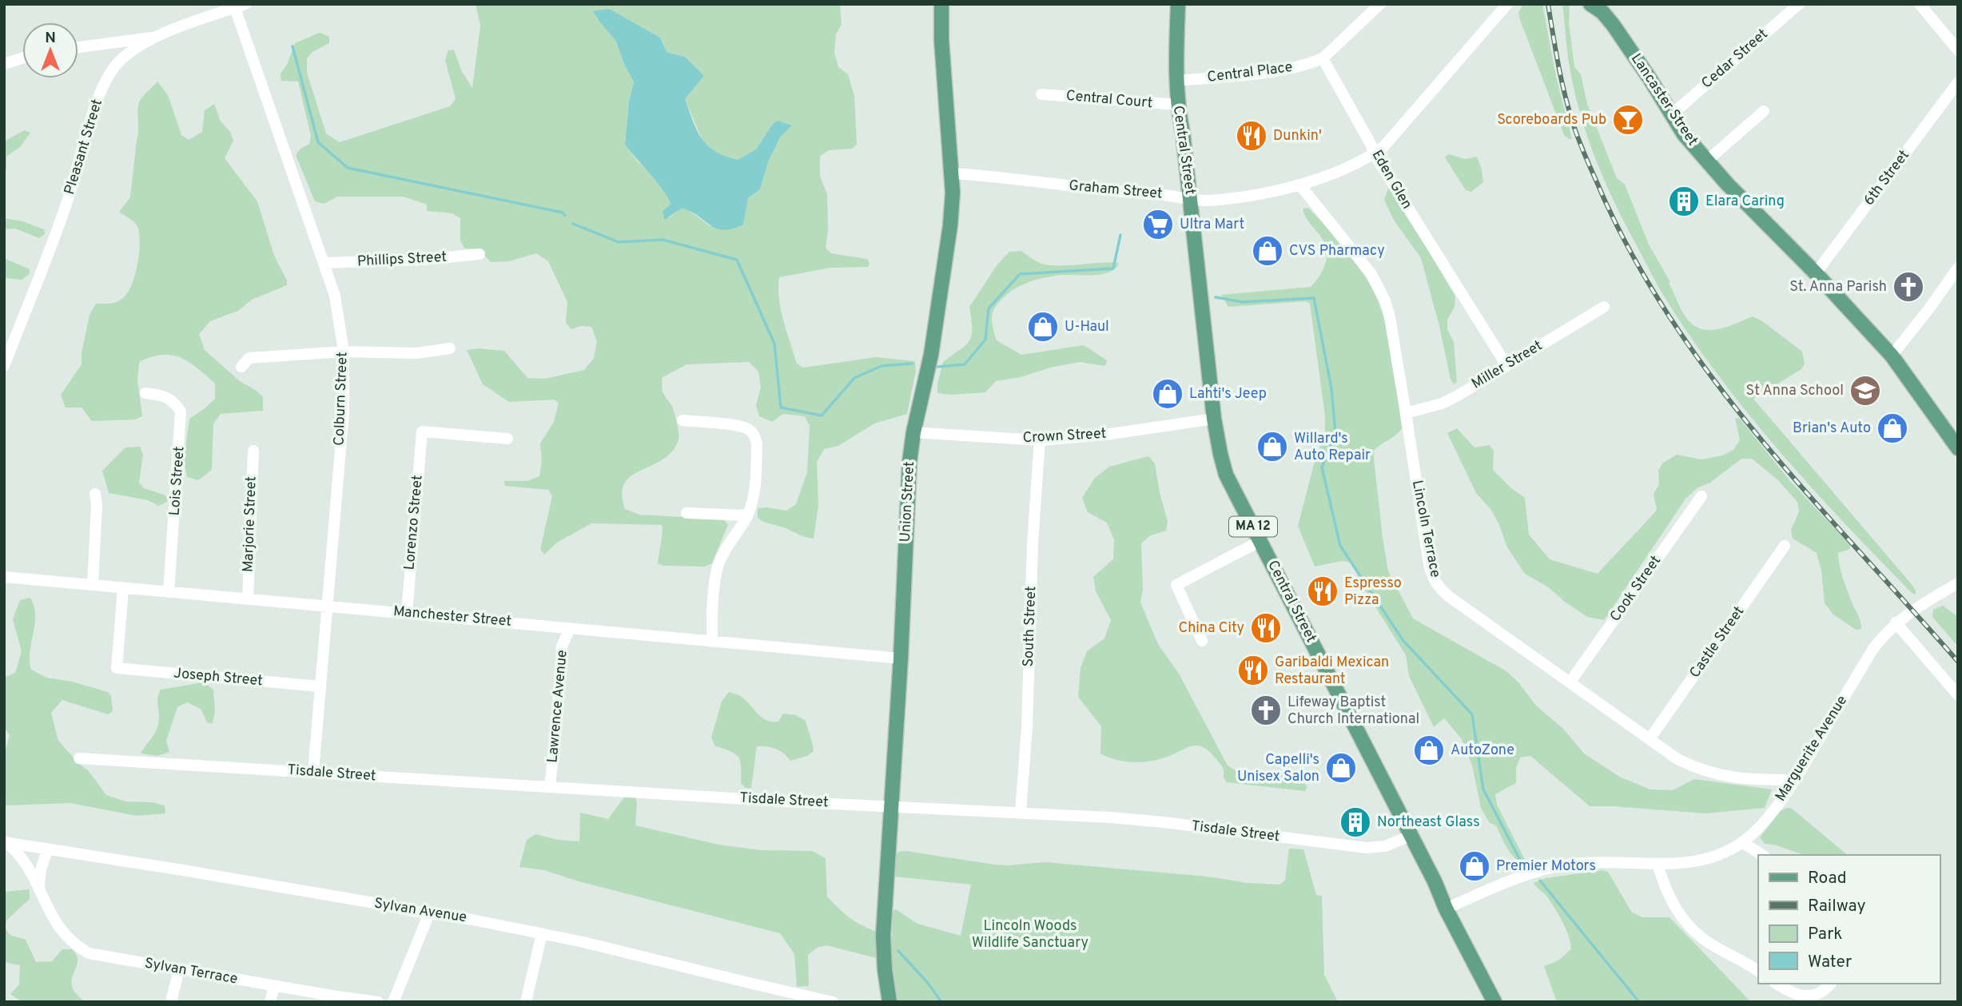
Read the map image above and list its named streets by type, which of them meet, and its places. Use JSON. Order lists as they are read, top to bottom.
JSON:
{
  "streets": {
    "main road": [
      "Lancaster Street",
      "Central Street",
      "Union Street",
      "MA 12"
    ],
    "street": [
      "Cedar Street",
      "Central Place",
      "Central Court",
      "Pleasant Street",
      "6th Street",
      "Eden Glen",
      "Graham Street",
      "Phillips Street",
      "Miller Street",
      "Colburn Street",
      "Crown Street",
      "Lois Street",
      "Lorenzo Street",
      "Marjorie Street",
      "Lincoln Terrace",
      "Cook Street",
      "Manchester Street",
      "South Street",
      "Castle Street",
      "Joseph Street",
      "Lawrence Avenue",
      "Marguerite Avenue",
      "Tisdale Street",
      "Sylvan Avenue",
      "Sylvan Terrace"
    ]
  },
  "crossings": [
    ["Cedar Street", "Lancaster Street"],
    ["Central Place", "Central Street"],
    ["Central Place", "Eden Glen"],
    ["Central Court", "Central Street"],
    ["Lancaster Street", "6th Street"],
    ["Pleasant Street", "Colburn Street"],
    ["Central Street", "Graham Street"],
    ["Central Street", "Crown Street"],
    ["Central Street", "Marguerite Avenue"],
    ["Central Street", "Tisdale Street"],
    ["Eden Glen", "Graham Street"],
    ["Eden Glen", "Miller Street"],
    ["Graham Street", "Union Street"],
    ["Graham Street", "Lincoln Terrace"],
    ["Phillips Street", "Colburn Street"],
    ["Miller Street", "Lincoln Terrace"],
    ["Colburn Street", "Manchester Street"],
    ["Colburn Street", "Joseph Street"],
    ["Colburn Street", "Tisdale Street"],
    ["Crown Street", "Union Street"],
    ["Crown Street", "South Street"],
    ["Lois Street", "Manchester Street"],
    ["Union Street", "Manchester Street"],
    ["Union Street", "Tisdale Street"],
    ["Lorenzo Street", "Manchester Street"],
    ["Marjorie Street", "Manchester Street"],
    ["Lincoln Terrace", "Cook Street"],
    ["Lincoln Terrace", "Castle Street"],
    ["Lincoln Terrace", "Marguerite Avenue"],
    ["Manchester Street", "Joseph Street"],
    ["Manchester Street", "Lawrence Avenue"],
    ["South Street", "Tisdale Street"],
    ["Lawrence Avenue", "Tisdale Street"],
    ["Sylvan Avenue", "Sylvan Terrace"]
  ],
  "parks": ["Lincoln Woods Wildlife Sanctuary"],
  "places": {
    "bar": ["Scoreboards Pub"],
    "restaurant": [
      "Dunkin'",
      "Espresso Pizza",
      "China City",
      "Garibaldi Mexican Restaurant"
    ],
    "building": ["Elara Caring", "Northeast Glass"],
    "supermarket": ["Ultra Mart"],
    "shop": [
      "CVS Pharmacy",
      "U-Haul",
      "Lahti's Jeep",
      "Brian's Auto",
      "Willard's Auto Repair",
      "AutoZone",
      "Capelli's Unisex Salon",
      "Premier Motors"
    ],
    "church": ["St. Anna Parish", "Lifeway Baptist Church International"],
    "school or university": ["St Anna School"]
  },
  "legend": [
    "Road",
    "Railway",
    "Park",
    "Water"
  ],
  "north": "top"
}
